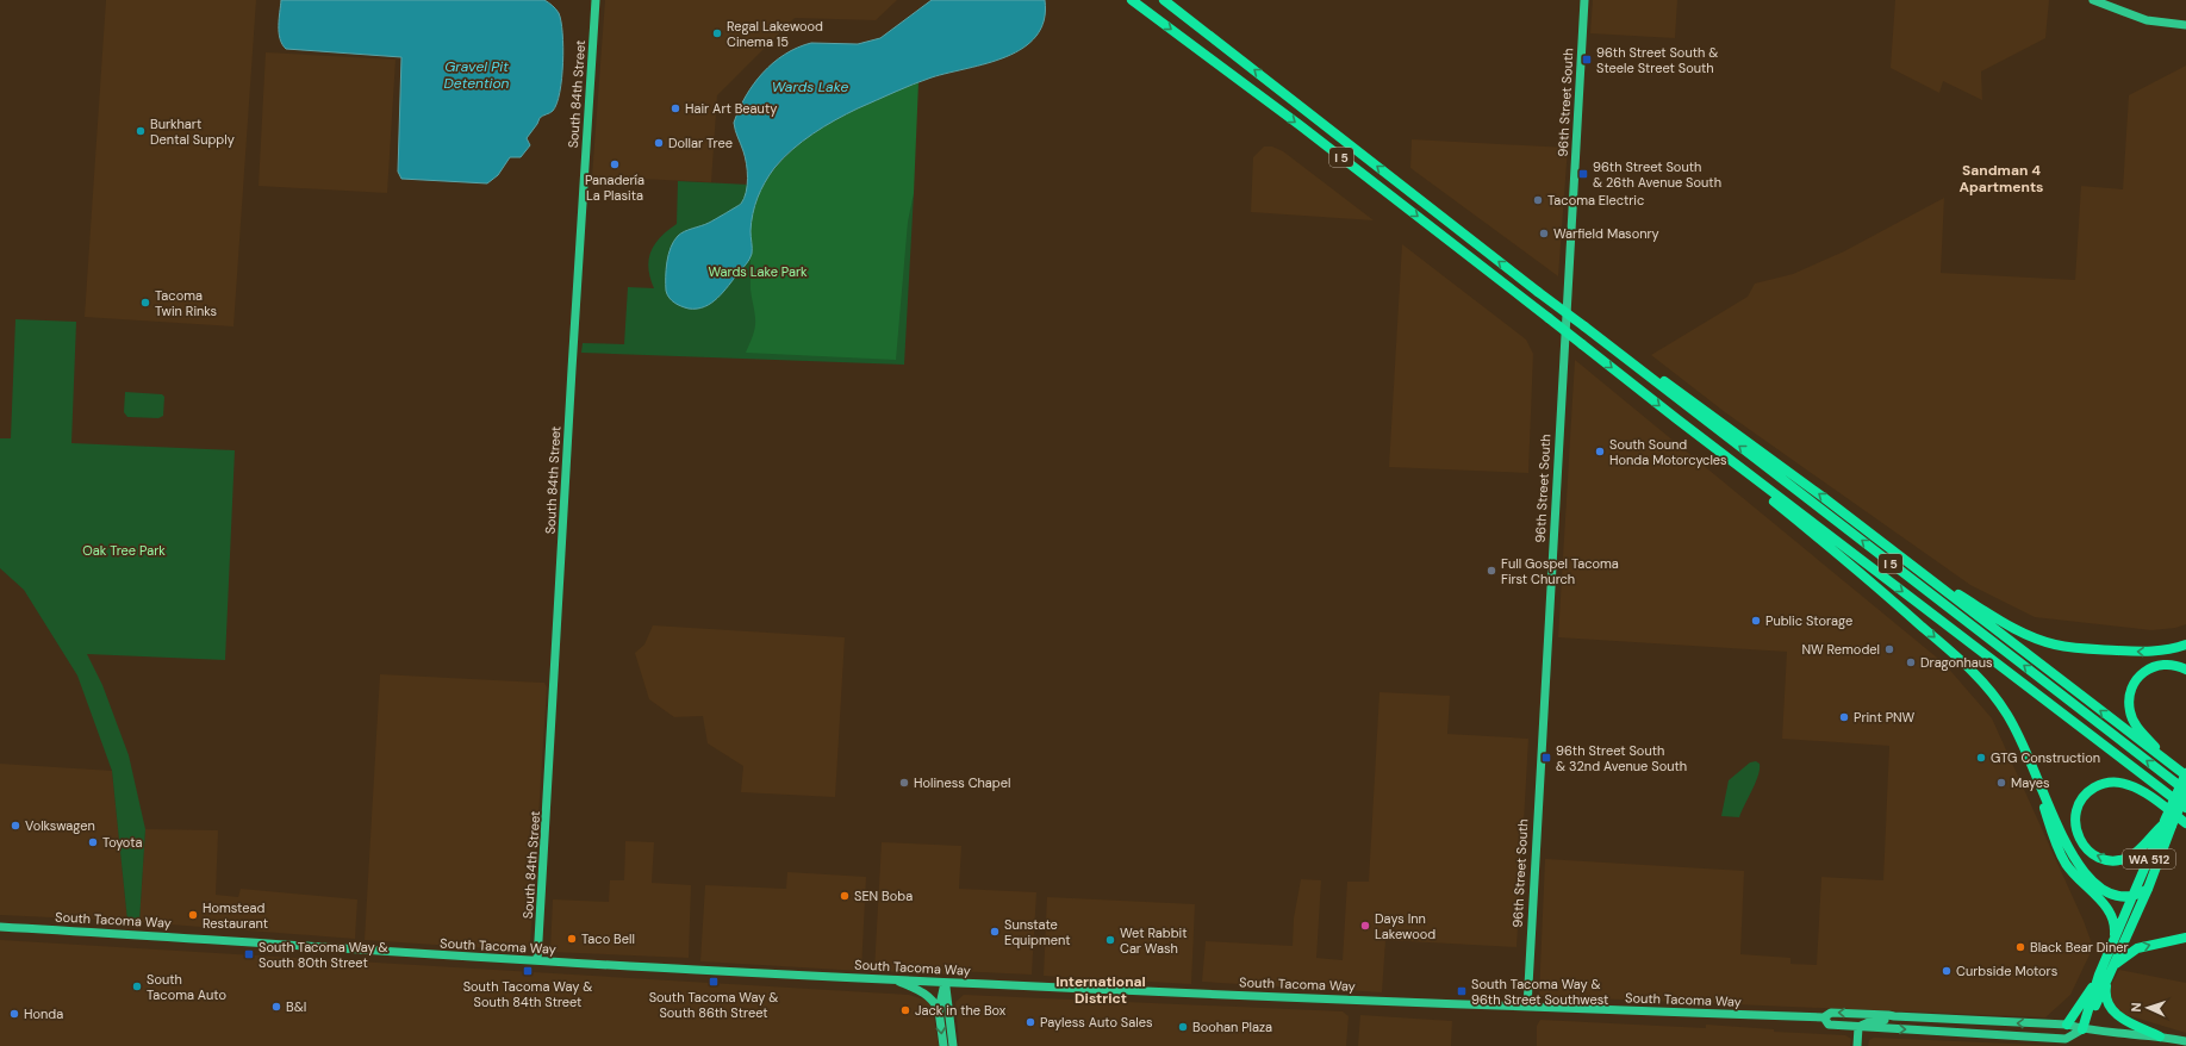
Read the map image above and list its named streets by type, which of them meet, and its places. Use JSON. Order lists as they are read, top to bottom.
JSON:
{
  "streets": {
    "highway": ["I 5", "WA 512"],
    "main road": ["South 84th Street", "96th Street South", "South Tacoma Way"]
  },
  "crossings": [
    ["South 84th Street", "South Tacoma Way"],
    ["96th Street South", "South Tacoma Way"],
    ["I 5", "WA 512"],
    ["WA 512", "South Tacoma Way"]
  ],
  "districts": ["Sandman 4 Apartments", "International District"],
  "water": ["Gravel Pit Detention", "Wards Lake"],
  "parks": ["Wards Lake Park", "Oak Tree Park"],
  "places": {
    "other": [
      "Regal Lakewood Cinema 15",
      "Hair Art Beauty",
      "Burkhart Dental Supply",
      "Dollar Tree",
      "Panadería La Plasita",
      "Tacoma Electric",
      "Warfield Masonry",
      "Tacoma Twin Rinks",
      "South Sound Honda Motorcycles",
      "Full Gospel Tacoma First Church",
      "Public Storage",
      "NW Remodel",
      "Dragonhaus",
      "Print PNW",
      "GTG Construction",
      "Holiness Chapel",
      "Mayes",
      "Volkswagen",
      "Toyota",
      "SEN Boba",
      "Homstead Restaurant",
      "Days Inn Lakewood",
      "Sunstate Equipment",
      "Taco Bell",
      "Wet Rabbit Car Wash",
      "Black Bear Diner",
      "Curbside Motors",
      "South Tacoma Auto",
      "B&I",
      "Jack in the Box",
      "Honda",
      "Payless Auto Sales",
      "Boohan Plaza"
    ],
    "transit": [
      "96th Street South & Steele Street South",
      "96th Street South & 26th Avenue South",
      "96th Street South & 32nd Avenue South",
      "South Tacoma Way & South 80th Street",
      "South Tacoma Way & South 84th Street",
      "South Tacoma Way & South 86th Street",
      "South Tacoma Way & 96th Street Southwest"
    ]
  },
  "north": "left"
}
